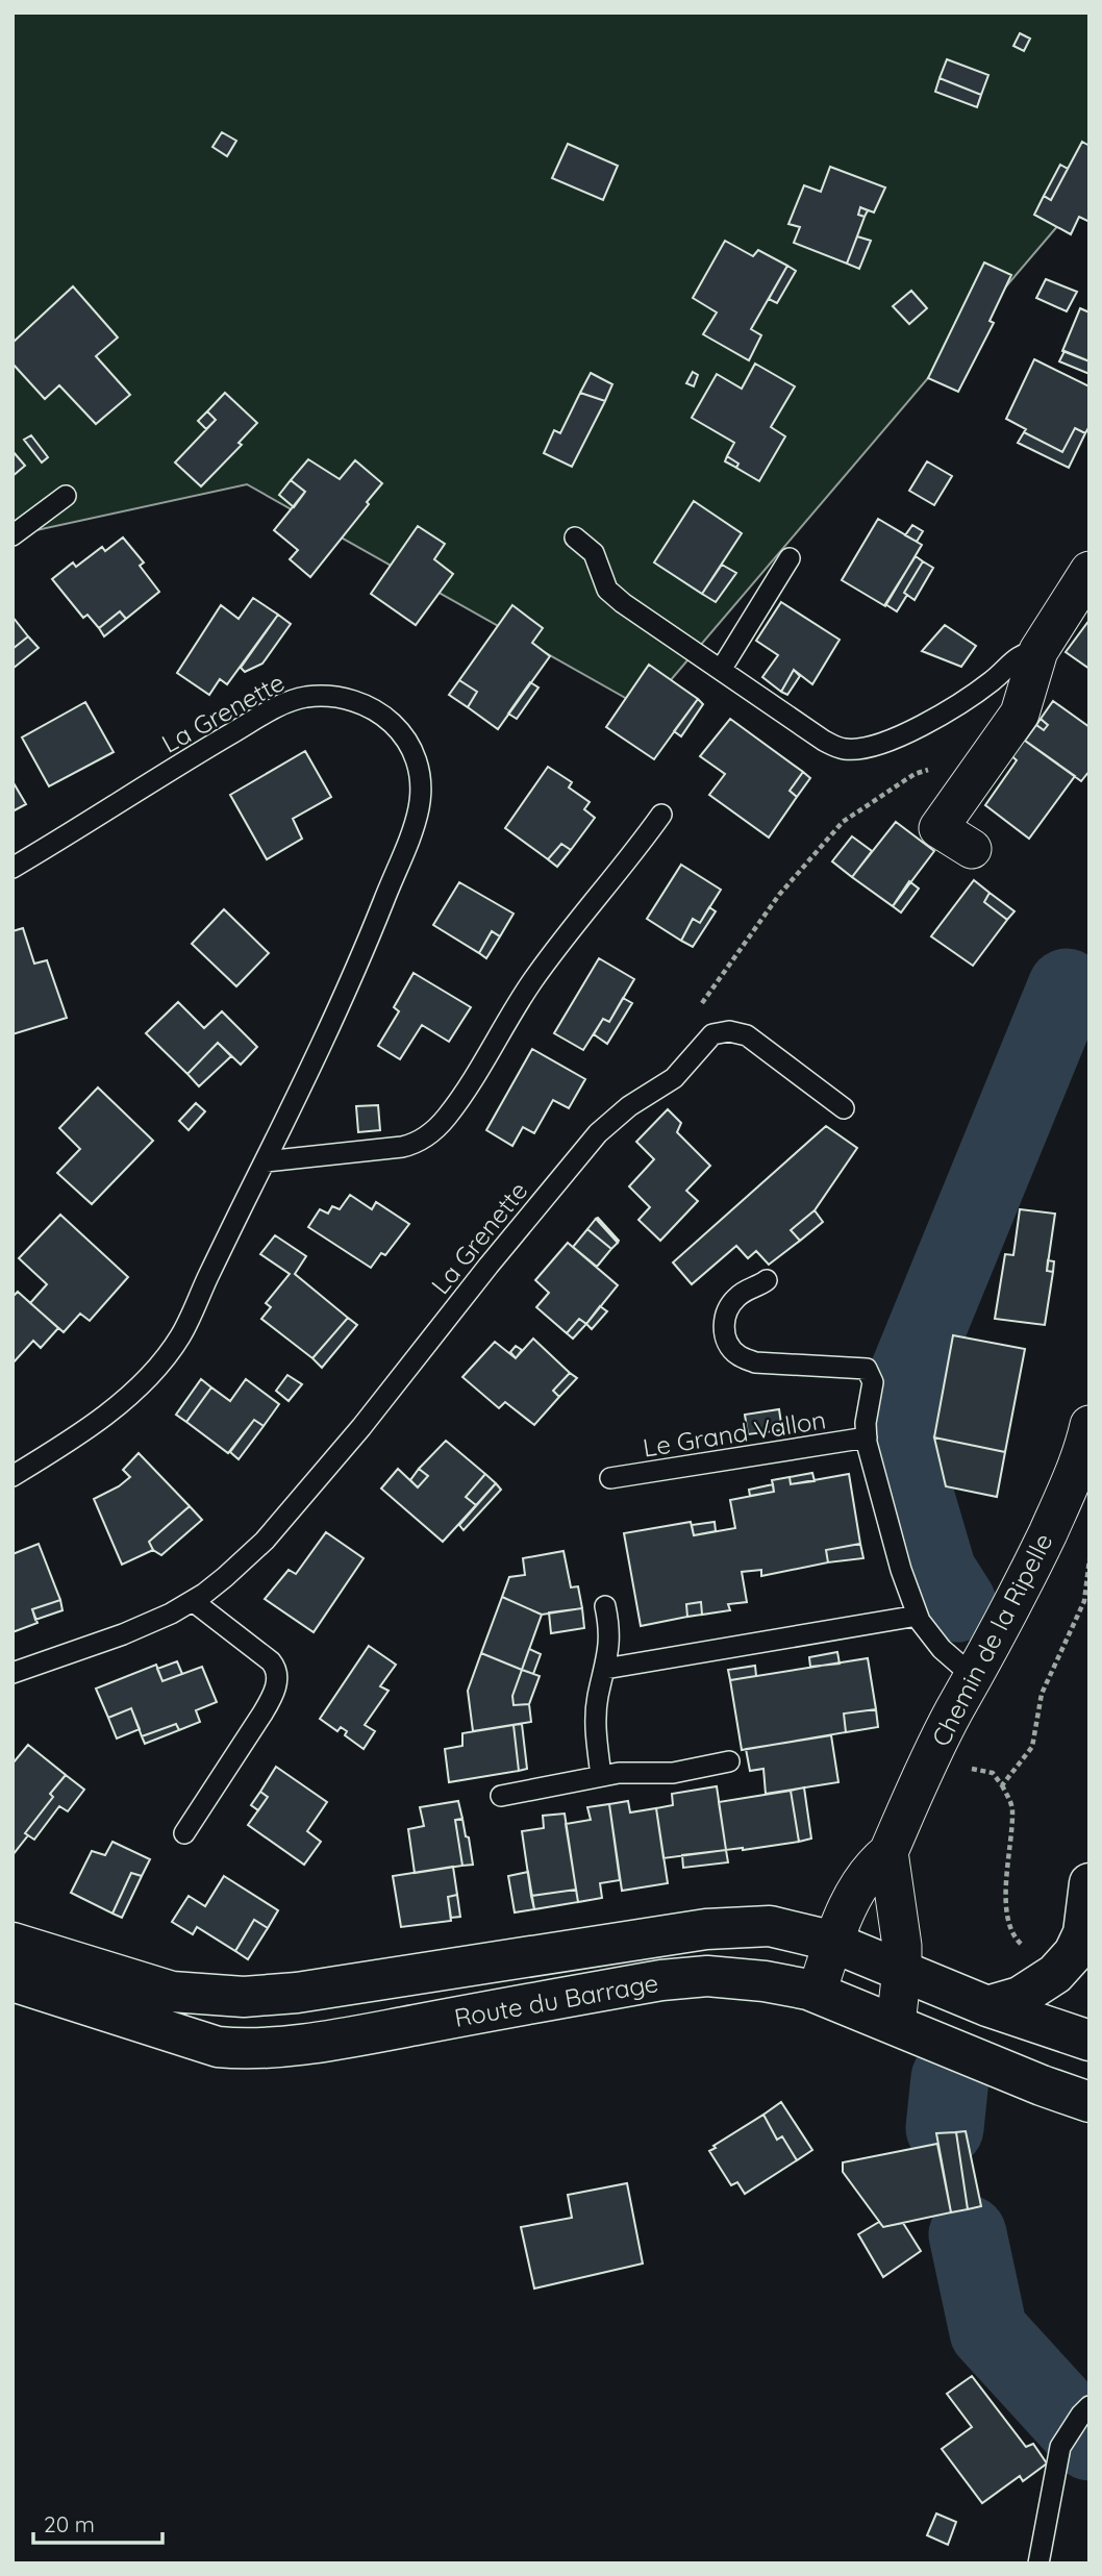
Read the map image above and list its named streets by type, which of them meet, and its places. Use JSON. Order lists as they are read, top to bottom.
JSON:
{
  "streets": {
    "street": ["Chemin de la Ripelle", "Route du Barrage"],
    "lane": ["La Grenette", "Le Grand Vallon"]
  },
  "crossings": [
    ["Chemin de la Ripelle", "Route du Barrage"]
  ],
  "scale_bar": "20 m"
}
